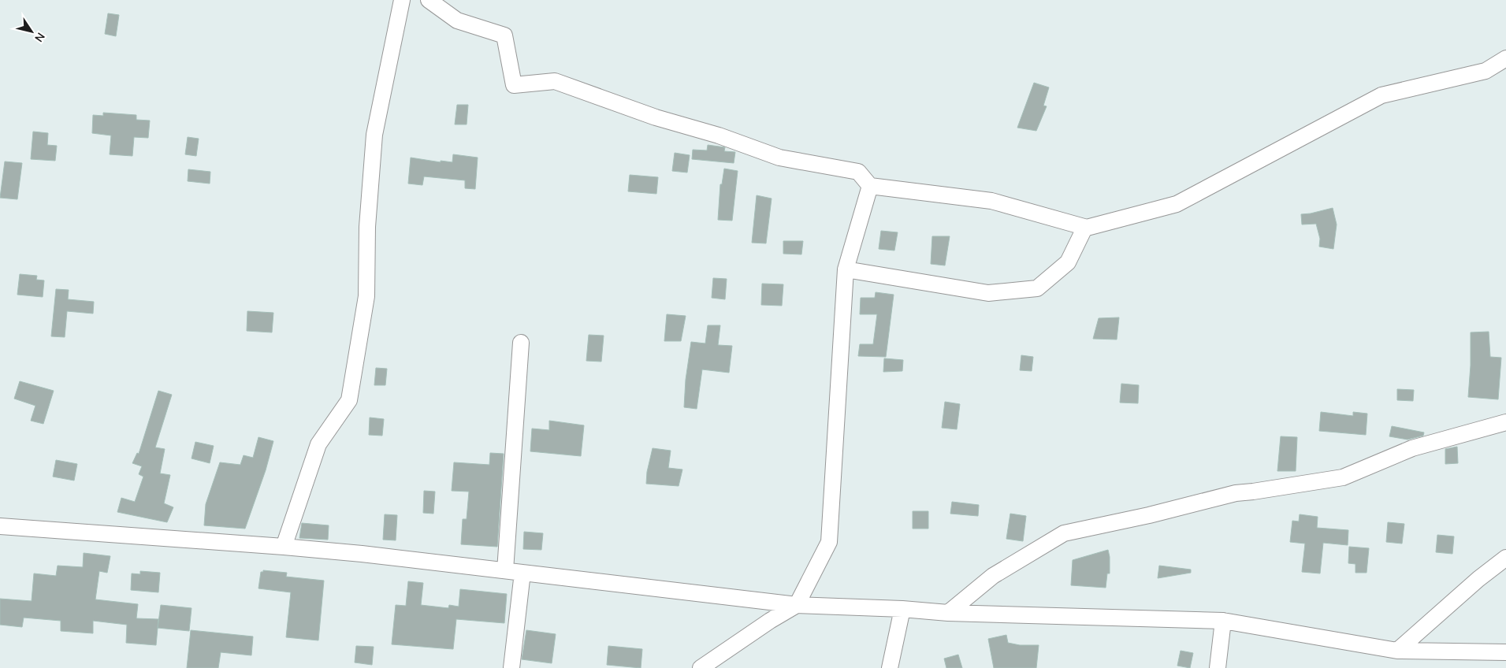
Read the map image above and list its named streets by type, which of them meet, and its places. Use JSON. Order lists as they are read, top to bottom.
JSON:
{
  "north": "bottom right"
}
